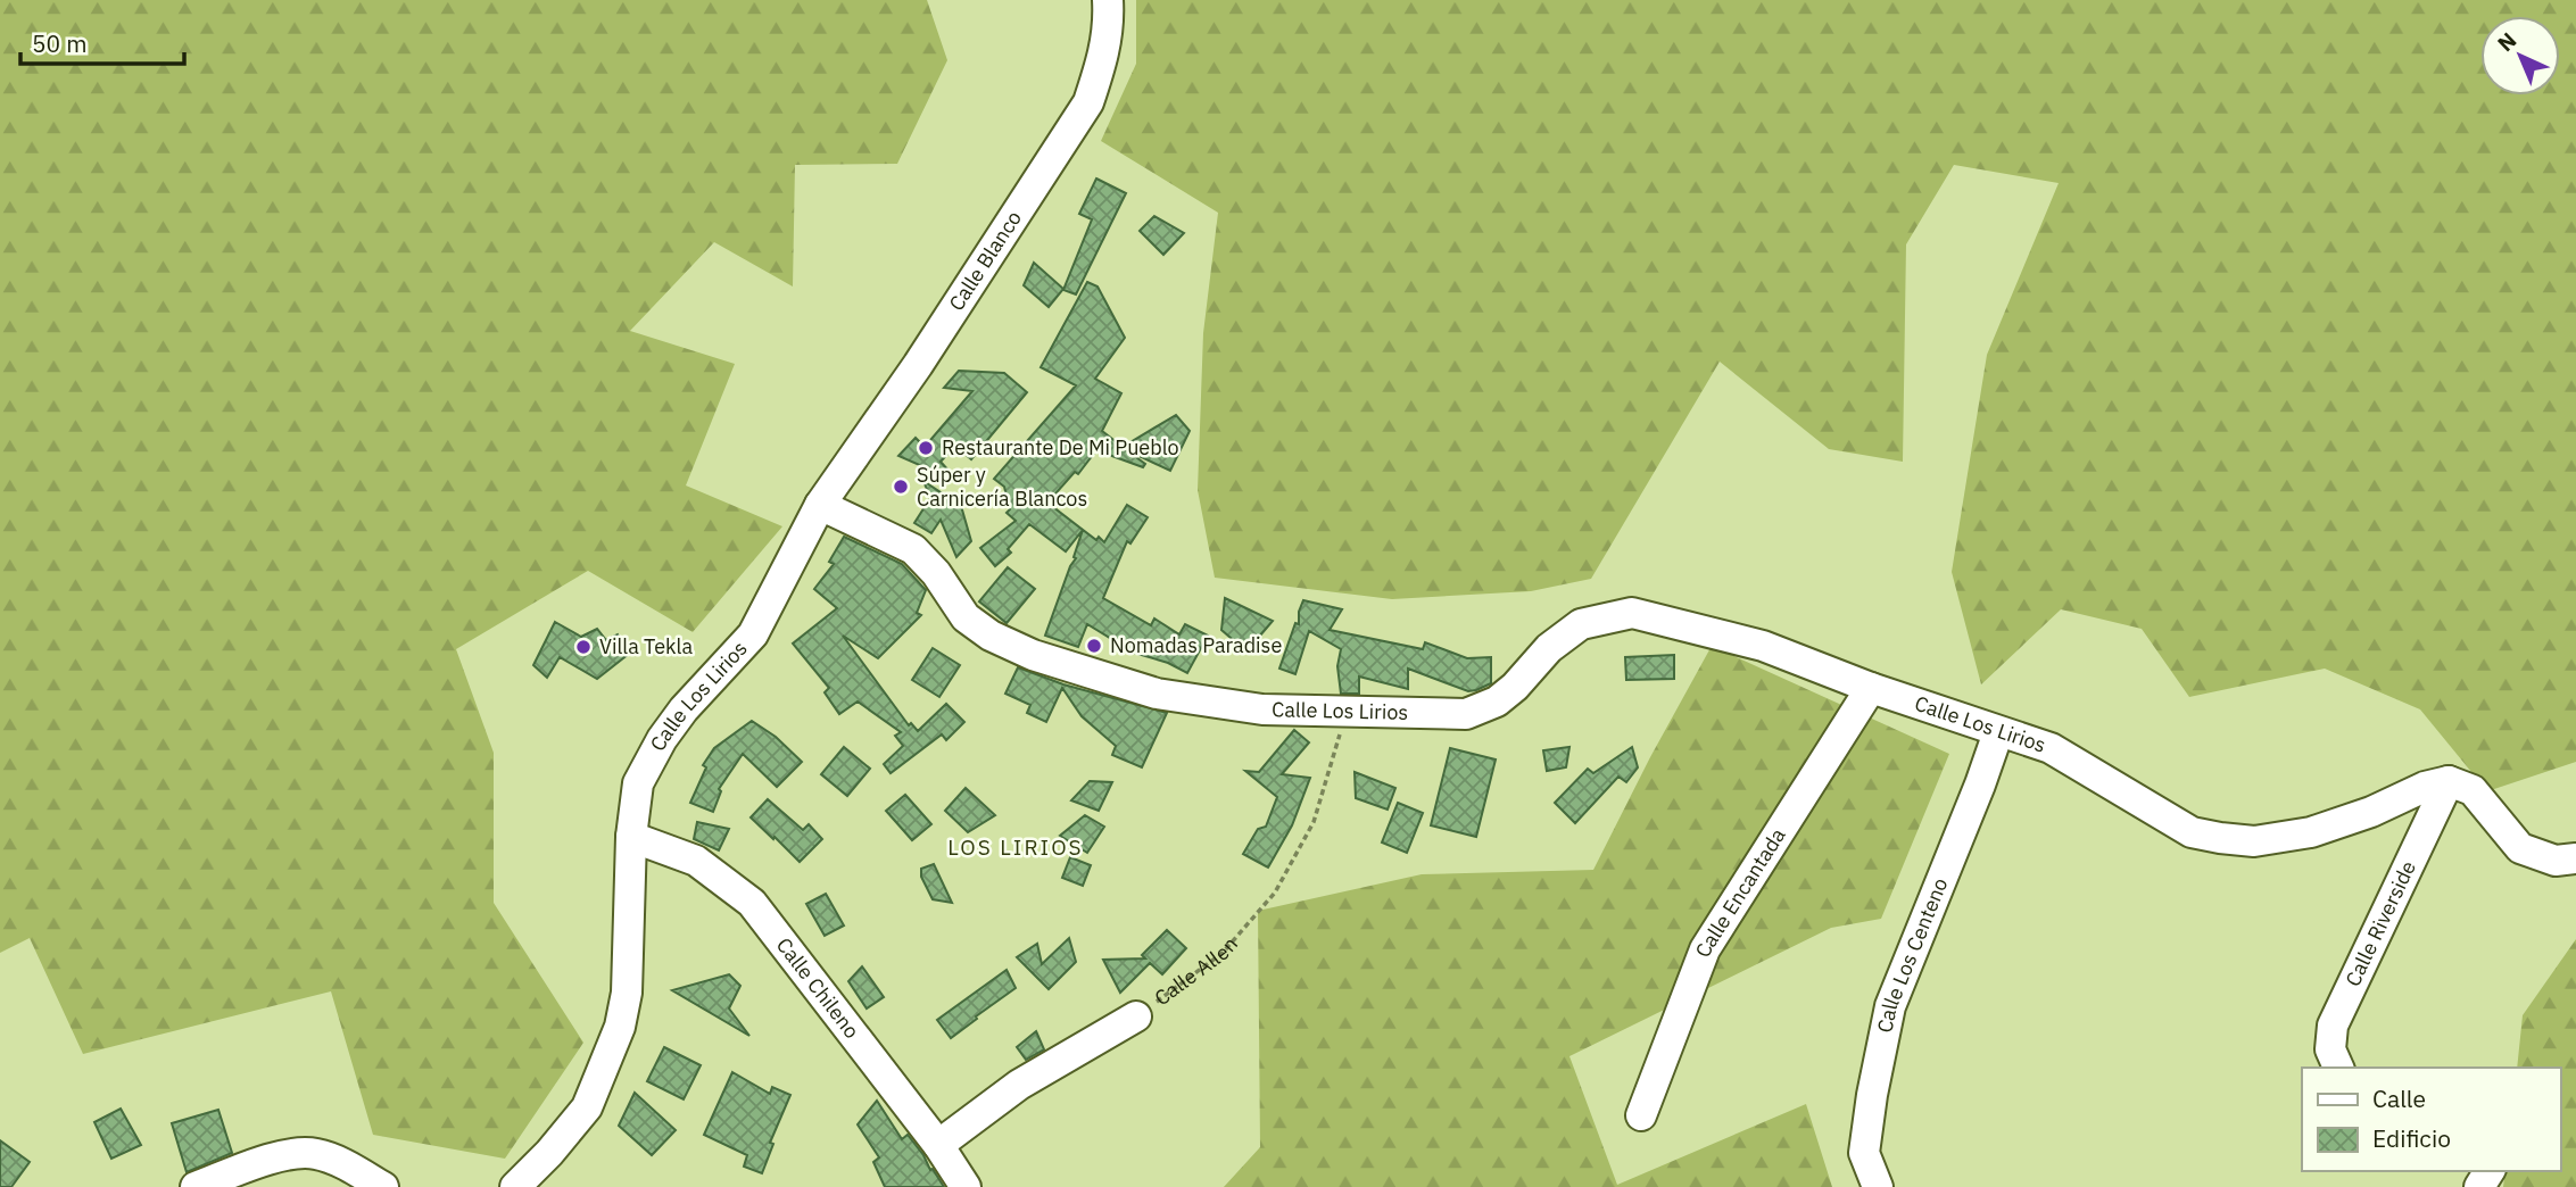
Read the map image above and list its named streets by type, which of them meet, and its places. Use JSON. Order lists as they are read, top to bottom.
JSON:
{
  "streets": {
    "street": [
      "Calle Blanco",
      "Calle Los Lirios",
      "Calle Encantada",
      "Calle Riverside",
      "Calle Los Centeno",
      "Calle Allen",
      "Calle Chileno"
    ]
  },
  "crossings": [
    ["Calle Blanco", "Calle Los Lirios"],
    ["Calle Los Lirios", "Calle Encantada"],
    ["Calle Los Lirios", "Calle Riverside"],
    ["Calle Los Lirios", "Calle Los Centeno"],
    ["Calle Los Lirios", "Calle Allen"],
    ["Calle Los Lirios", "Calle Chileno"],
    ["Calle Allen", "Calle Chileno"]
  ],
  "districts": ["LOS LIRIOS"],
  "places": [
    "Restaurante De Mi Pueblo",
    "Súper y Carnicería Blancos",
    "Nomadas Paradise",
    "Villa Tekla"
  ],
  "legend": ["Calle", "Edificio"],
  "scale_bar": "50 m",
  "north": "top left"
}
